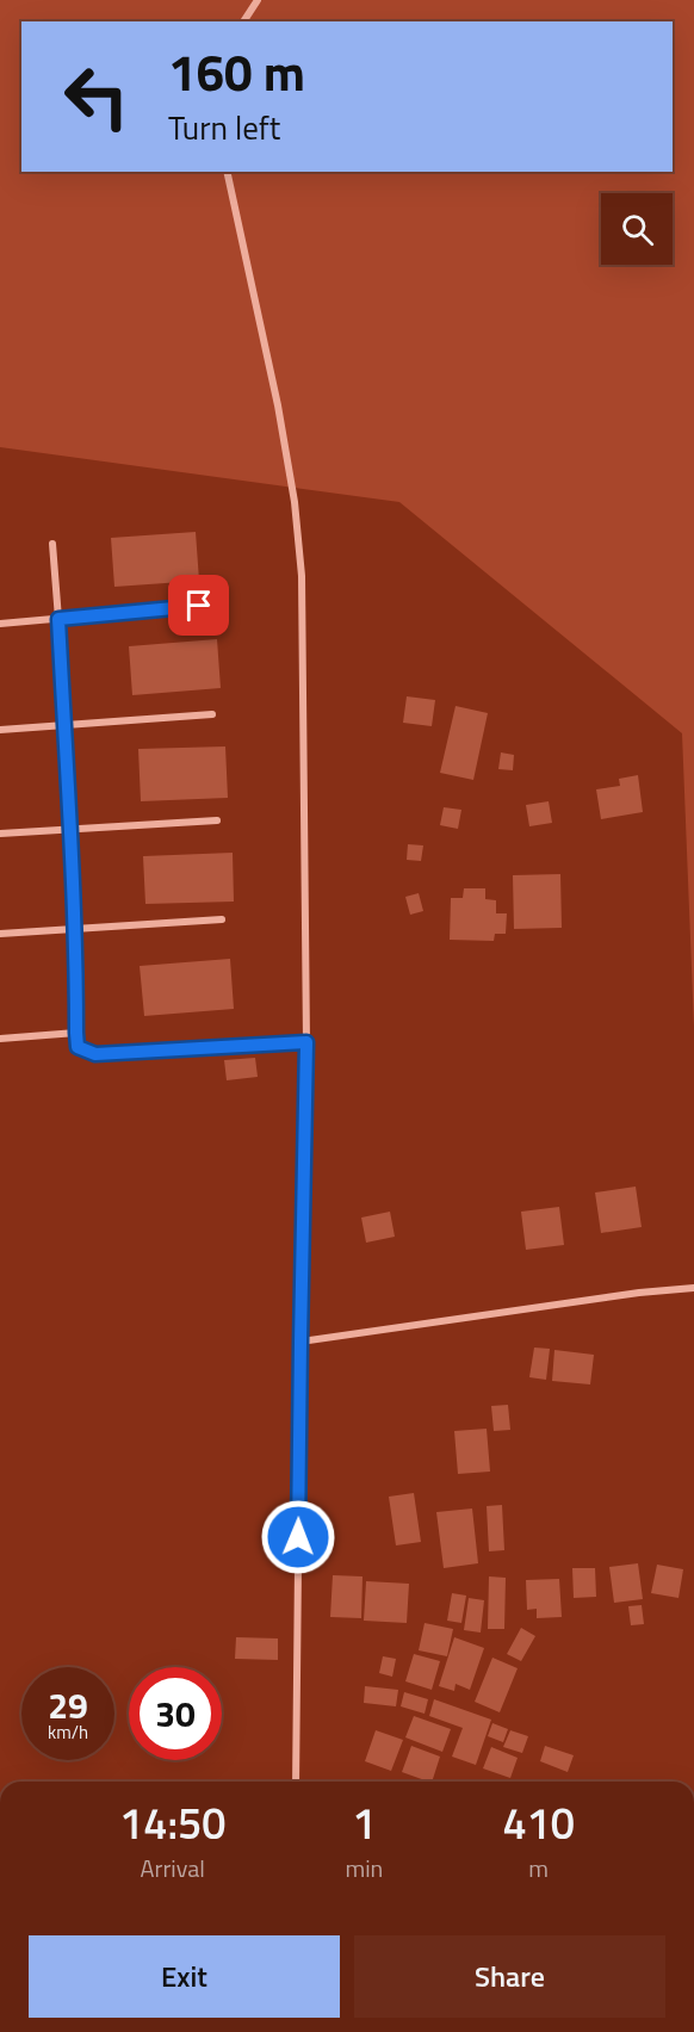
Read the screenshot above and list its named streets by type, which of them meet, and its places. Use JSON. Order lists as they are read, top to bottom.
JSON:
{
  "page": {
    "turn": ["160 m", "Turn left"],
    "speed": "29 km/h",
    "limit": "30",
    "eta": [
      "14:50",
      "Arrival",
      "1",
      "min",
      "410",
      "m"
    ],
    "buttons": ["Exit", "Share"]
  }
}
